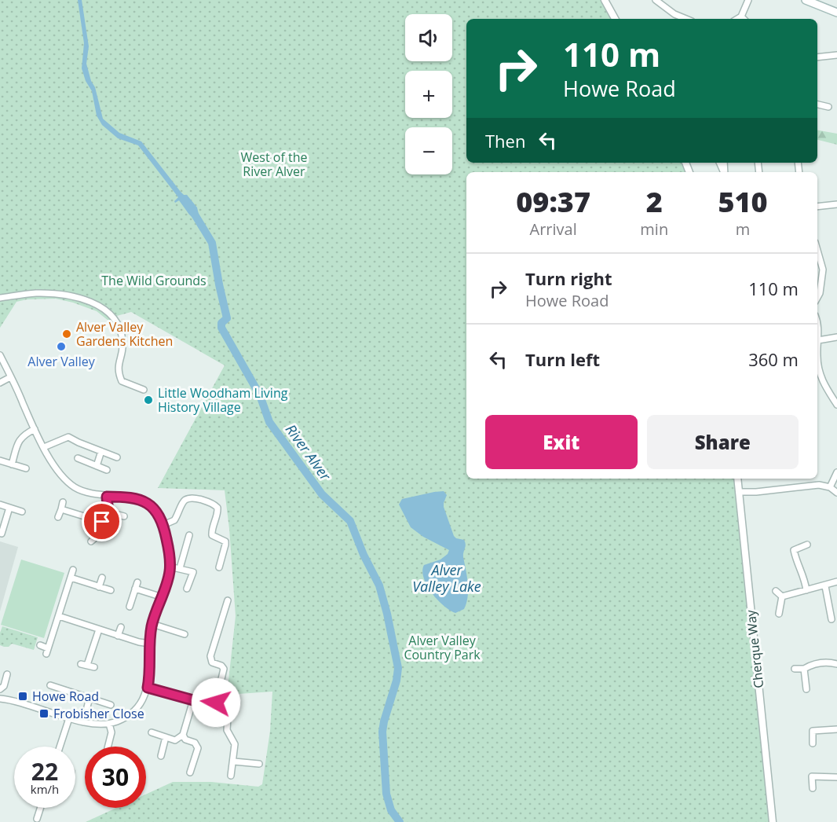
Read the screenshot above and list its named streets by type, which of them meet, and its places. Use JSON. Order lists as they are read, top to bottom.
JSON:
{
  "streets": {
    "street": ["Cherque Way"]
  },
  "water": ["River Alver", "Alver Valley Lake"],
  "parks": ["West of the River Alver", "The Wild Grounds", "Alver Valley Country Park"],
  "places": {
    "other": ["Alver Valley Gardens Kitchen", "Alver Valley", "Little Woodham Living History Village"],
    "transit": ["Howe Road", "Frobisher Close"]
  },
  "page": {
    "map_buttons": ["+", "−"],
    "turn": ["110 m", "Howe Road"],
    "then": "Then",
    "eta": [
      "09:37",
      "Arrival",
      "2",
      "min",
      "510",
      "m"
    ],
    "list": [
      {
        "name": "Turn right",
        "note": "Howe Road",
        "value": "110 m"
      },
      {
        "name": "Turn left",
        "value": "360 m"
      }
    ],
    "buttons": ["Exit", "Share"],
    "speed": "22 km/h",
    "limit": "30"
  }
}
